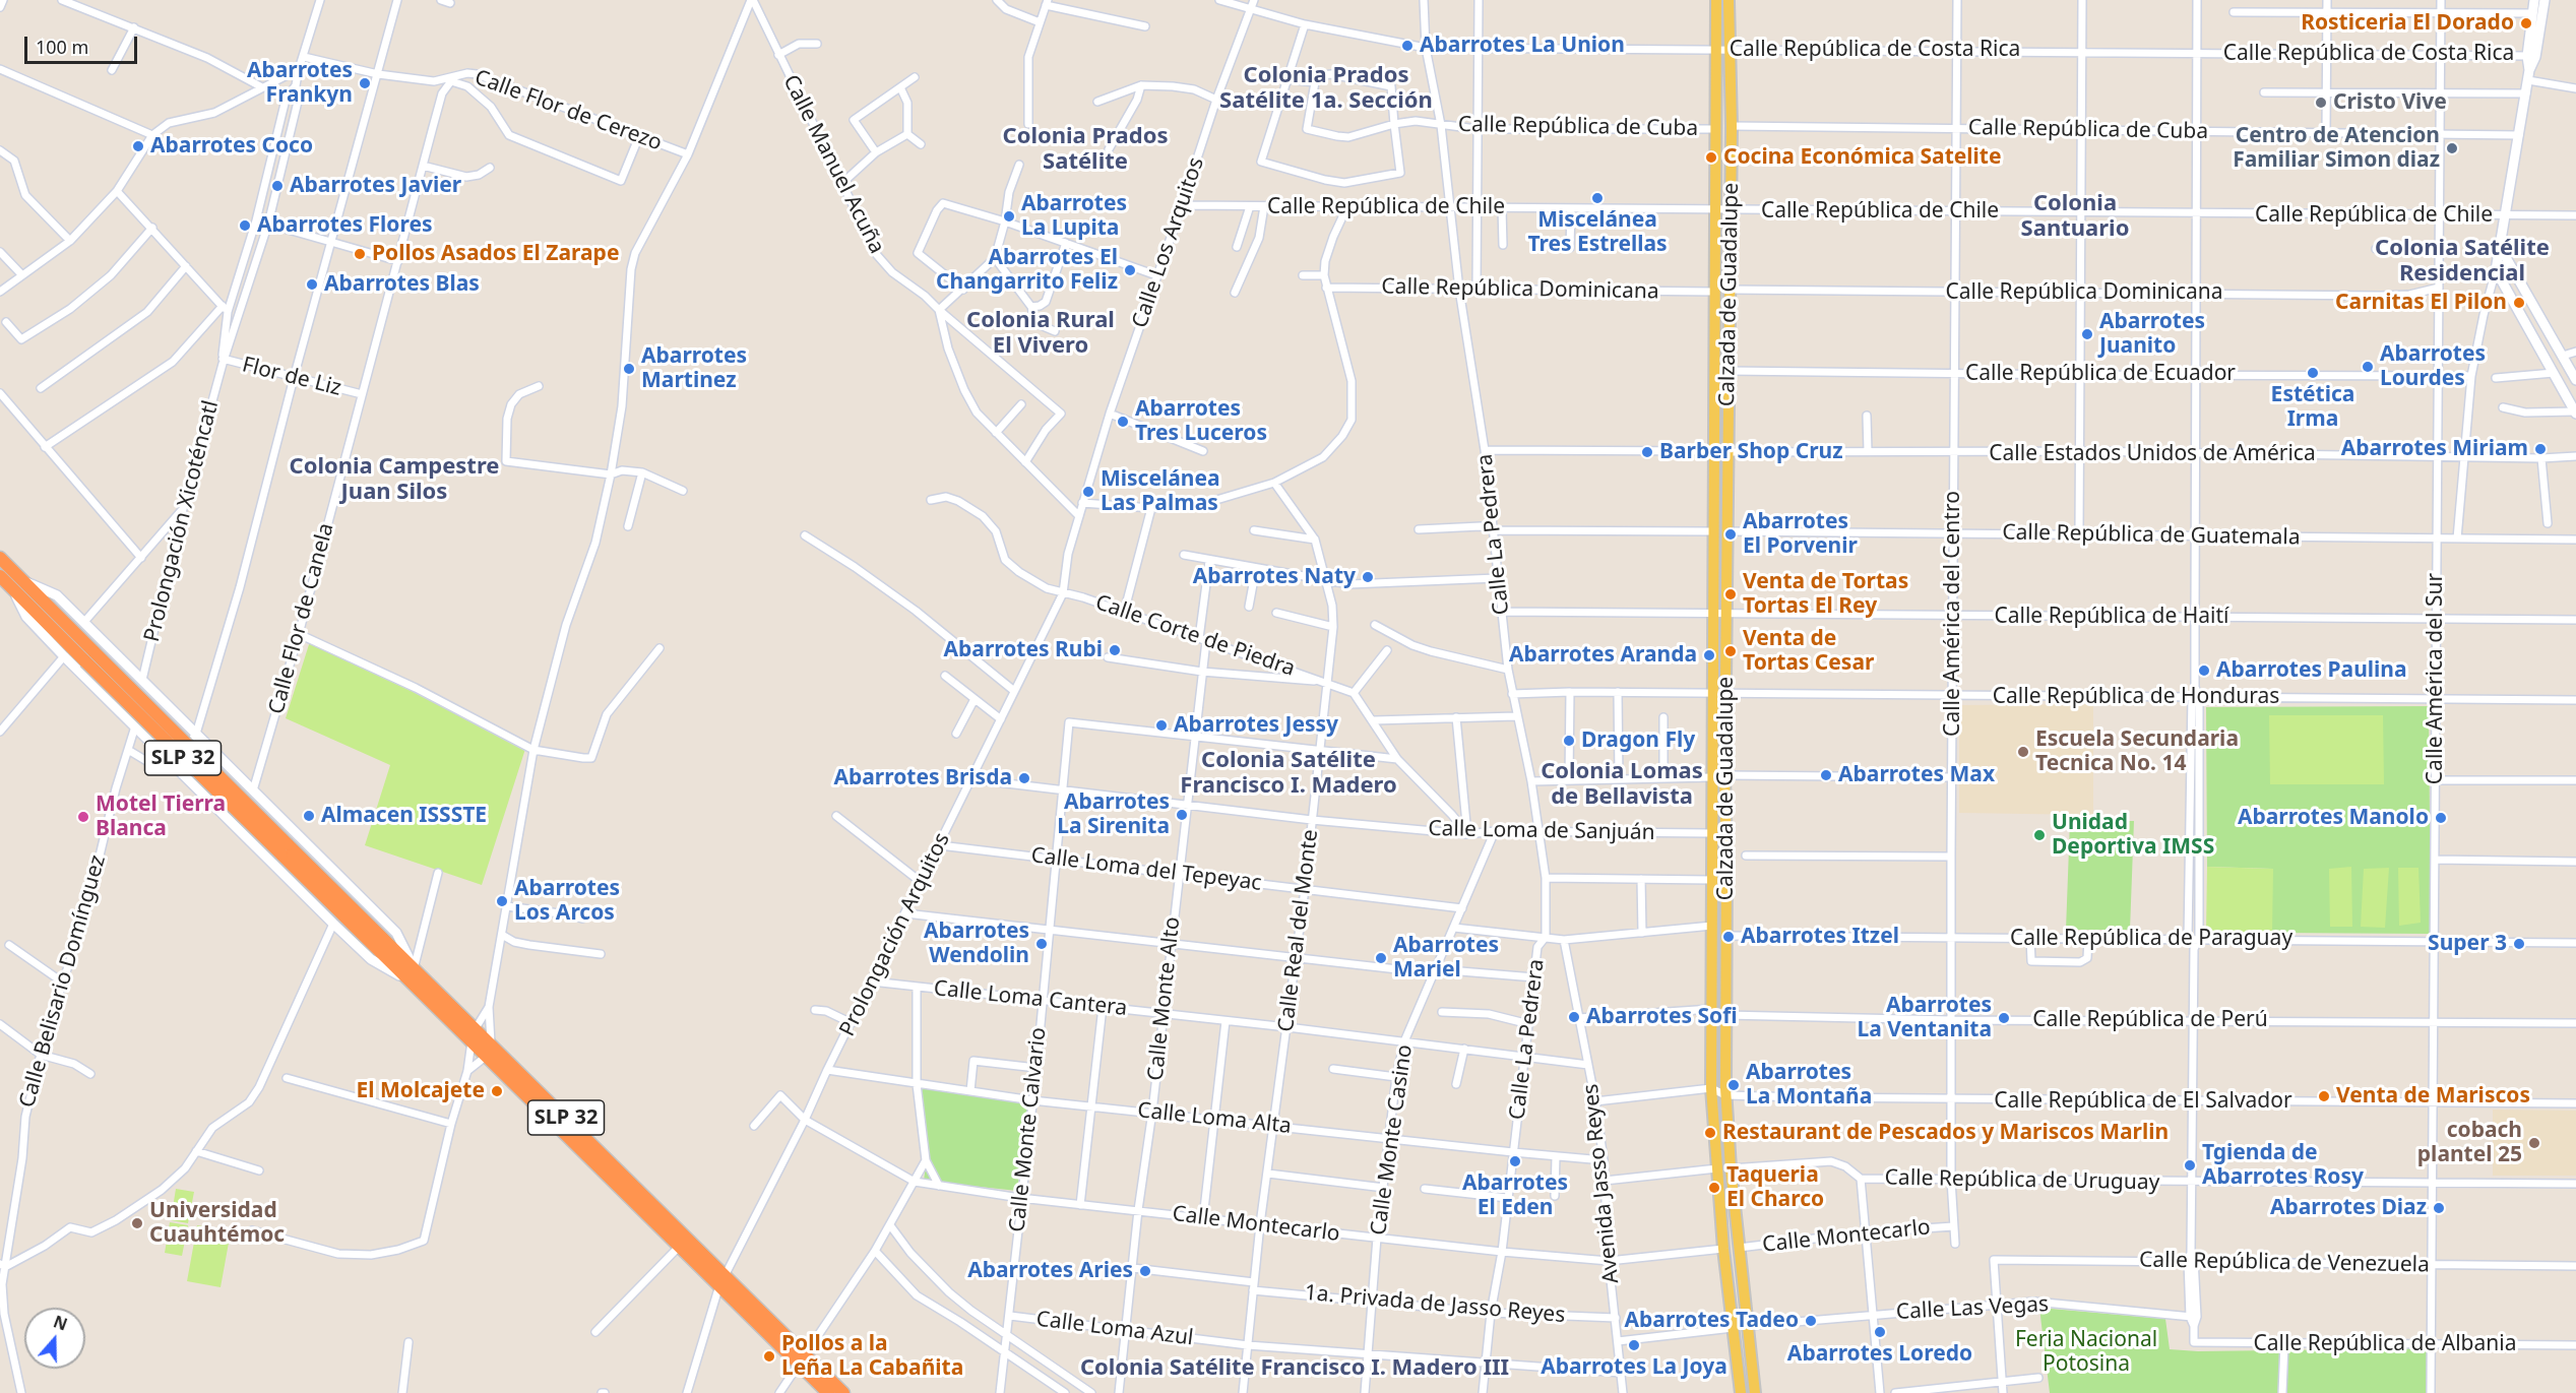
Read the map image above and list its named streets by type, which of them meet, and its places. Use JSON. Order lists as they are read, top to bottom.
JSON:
{
  "streets": {
    "highway": ["SLP 32"],
    "main road": ["Calzada de Guadalupe"],
    "street": [
      "Calle República de Costa Rica",
      "Calle Flor de Cerezo",
      "Calle República de Cuba",
      "Calle Manuel Acuña",
      "Calle República de Chile",
      "Calle Los Arquitos",
      "Calle República Dominicana",
      "Calle República de Ecuador",
      "Flor de Liz",
      "Calle Estados Unidos de América",
      "Prolongación Xicoténcatl",
      "Calle La Pedrera",
      "Calle República de Guatemala",
      "Calle América del Centro",
      "Calle República de Haití",
      "Calle Flor de Canela",
      "Calle Corte de Piedra",
      "Calle América del Sur",
      "Calle República de Honduras",
      "Calle Loma de Sanjuán",
      "Calle Loma del Tepeyac",
      "Calle Real del Monte",
      "Prolongación Arquitos",
      "Calle República de Paraguay",
      "Calle Belisario Domínguez",
      "Calle Loma Cantera",
      "Calle Monte Alto",
      "Calle República de Perú",
      "Calle República de El Salvador",
      "Calle Loma Alta",
      "Calle Monte Calvario",
      "Calle Monte Casino",
      "Calle República de Uruguay",
      "Avenida Jasso Reyes",
      "Calle Montecarlo",
      "Calle República de Venezuela",
      "1a. Privada de Jasso Reyes",
      "Calle Las Vegas",
      "Calle Loma Azul",
      "Calle República de Albania"
    ]
  },
  "crossings": [
    ["Calle República de Costa Rica", "Calle Los Arquitos"],
    ["Calle República de Costa Rica", "Calzada de Guadalupe"],
    ["Calle República de Costa Rica", "Calle La Pedrera"],
    ["Calle República de Costa Rica", "Calle América del Centro"],
    ["Calle República de Costa Rica", "Calle América del Sur"],
    ["Calle Flor de Cerezo", "Prolongación Xicoténcatl"],
    ["Calle Flor de Cerezo", "Calle Flor de Canela"],
    ["Calle República de Cuba", "Calzada de Guadalupe"],
    ["Calle República de Cuba", "Calle La Pedrera"],
    ["Calle República de Cuba", "Calle América del Centro"],
    ["Calle República de Cuba", "Calle América del Sur"],
    ["Calle República de Chile", "Calle Los Arquitos"],
    ["Calle República de Chile", "Calzada de Guadalupe"],
    ["Calle República de Chile", "Calle La Pedrera"],
    ["Calle República de Chile", "Calle América del Centro"],
    ["Calle República de Chile", "Calle América del Sur"],
    ["Calle Los Arquitos", "Calle Corte de Piedra"],
    ["Calle Los Arquitos", "Prolongación Arquitos"],
    ["Calle República Dominicana", "Calzada de Guadalupe"],
    ["Calle República Dominicana", "Calle La Pedrera"],
    ["Calle República Dominicana", "Calle América del Centro"],
    ["Calle República Dominicana", "Calle América del Sur"],
    ["Calzada de Guadalupe", "Calle República de Ecuador"],
    ["Calzada de Guadalupe", "Calle Estados Unidos de América"],
    ["Calzada de Guadalupe", "Calle República de Guatemala"],
    ["Calzada de Guadalupe", "Calle República de Haití"],
    ["Calzada de Guadalupe", "Calle República de Honduras"],
    ["Calzada de Guadalupe", "Calle Loma de Sanjuán"],
    ["Calzada de Guadalupe", "Calle República de Paraguay"],
    ["Calzada de Guadalupe", "Calle República de Perú"],
    ["Calzada de Guadalupe", "Calle República de El Salvador"],
    ["Calzada de Guadalupe", "Calle República de Uruguay"],
    ["Calzada de Guadalupe", "Calle Montecarlo"],
    ["Calzada de Guadalupe", "Calle Las Vegas"],
    ["Calle República de Ecuador", "Calle América del Centro"],
    ["Calle República de Ecuador", "Calle América del Sur"],
    ["Flor de Liz", "Prolongación Xicoténcatl"],
    ["Flor de Liz", "Calle Flor de Canela"],
    ["Calle Estados Unidos de América", "Calle América del Centro"],
    ["Calle Estados Unidos de América", "Calle América del Sur"],
    ["Calle La Pedrera", "Calle República de Haití"],
    ["Calle La Pedrera", "Calle República de Honduras"],
    ["Calle La Pedrera", "Calle Loma de Sanjuán"],
    ["Calle La Pedrera", "Calle Loma Cantera"],
    ["Calle La Pedrera", "Calle Loma Alta"],
    ["Calle La Pedrera", "Calle Montecarlo"],
    ["Calle La Pedrera", "1a. Privada de Jasso Reyes"],
    ["Calle La Pedrera", "Calle Loma Azul"],
    ["Calle República de Guatemala", "Calle América del Centro"],
    ["Calle República de Guatemala", "Calle América del Sur"],
    ["Calle América del Centro", "Calle República de Haití"],
    ["Calle América del Centro", "Calle República de Honduras"],
    ["Calle América del Centro", "Calle República de Paraguay"],
    ["Calle América del Centro", "Calle República de Perú"],
    ["Calle América del Centro", "Calle República de El Salvador"],
    ["Calle América del Centro", "Calle República de Uruguay"],
    ["Calle América del Centro", "Calle Montecarlo"],
    ["Calle República de Haití", "Calle América del Sur"],
    ["Calle Corte de Piedra", "Calle Real del Monte"],
    ["Calle Corte de Piedra", "Prolongación Arquitos"],
    ["Calle Corte de Piedra", "Calle Monte Alto"],
    ["Calle América del Sur", "Calle República de Honduras"],
    ["Calle América del Sur", "Calle República de Paraguay"],
    ["Calle América del Sur", "Calle República de Perú"],
    ["Calle América del Sur", "Calle República de El Salvador"],
    ["Calle América del Sur", "Calle República de Uruguay"],
    ["Calle América del Sur", "Calle República de Venezuela"],
    ["Calle América del Sur", "Calle República de Albania"],
    ["SLP 32", "Prolongación Arquitos"],
    ["Calle Loma de Sanjuán", "Calle Real del Monte"],
    ["Calle Loma de Sanjuán", "Prolongación Arquitos"],
    ["Calle Loma de Sanjuán", "Calle Monte Alto"],
    ["Calle Loma de Sanjuán", "Calle Monte Calvario"],
    ["Calle Loma de Sanjuán", "Calle Monte Casino"],
    ["Calle Loma del Tepeyac", "Calle Real del Monte"],
    ["Calle Loma del Tepeyac", "Prolongación Arquitos"],
    ["Calle Loma del Tepeyac", "Calle Monte Alto"],
    ["Calle Loma del Tepeyac", "Calle Monte Calvario"],
    ["Calle Loma del Tepeyac", "Calle Monte Casino"],
    ["Calle Real del Monte", "Calle Loma Cantera"],
    ["Calle Real del Monte", "Calle Loma Alta"],
    ["Calle Real del Monte", "Calle Montecarlo"],
    ["Calle Real del Monte", "1a. Privada de Jasso Reyes"],
    ["Calle Real del Monte", "Calle Loma Azul"],
    ["Prolongación Arquitos", "Calle Loma Cantera"],
    ["Prolongación Arquitos", "Calle Loma Alta"],
    ["Prolongación Arquitos", "Calle Montecarlo"],
    ["Calle Loma Cantera", "Calle Monte Alto"],
    ["Calle Loma Cantera", "Calle Monte Calvario"],
    ["Calle Loma Cantera", "Calle Monte Casino"],
    ["Calle Loma Cantera", "Avenida Jasso Reyes"],
    ["Calle Monte Alto", "Calle Loma Alta"],
    ["Calle Monte Alto", "Calle Monte Calvario"],
    ["Calle Monte Alto", "Calle Montecarlo"],
    ["Calle Monte Alto", "1a. Privada de Jasso Reyes"],
    ["Calle Monte Alto", "Calle Loma Azul"],
    ["Calle Loma Alta", "Calle Monte Calvario"],
    ["Calle Loma Alta", "Calle Monte Casino"],
    ["Calle Loma Alta", "Avenida Jasso Reyes"],
    ["Calle Monte Calvario", "Calle Montecarlo"],
    ["Calle Monte Calvario", "Calle Loma Azul"],
    ["Calle Monte Casino", "Calle Montecarlo"],
    ["Calle Monte Casino", "1a. Privada de Jasso Reyes"],
    ["Calle Monte Casino", "Calle Loma Azul"],
    ["Avenida Jasso Reyes", "Calle Montecarlo"],
    ["Avenida Jasso Reyes", "1a. Privada de Jasso Reyes"],
    ["Avenida Jasso Reyes", "Calle Loma Azul"],
    ["Calle República de Venezuela", "Calle Las Vegas"],
    ["Calle Las Vegas", "Calle República de Albania"]
  ],
  "districts": [
    "Colonia Prados Satélite 1a. Sección",
    "Colonia Prados Satélite",
    "Colonia Santuario",
    "Colonia Satélite Residencial",
    "Colonia Rural El Vivero",
    "Colonia Campestre Juan Silos",
    "Colonia Satélite Francisco I. Madero",
    "Colonia Lomas de Bellavista",
    "Colonia Satélite Francisco I. Madero III"
  ],
  "parks": ["Feria Nacional Potosina"],
  "places": [
    "Rosticeria El Dorado",
    "Abarrotes La Union",
    "Abarrotes Frankyn",
    "Cristo Vive",
    "Abarrotes Coco",
    "Centro de Atencion Familiar Simon diaz",
    "Cocina Económica Satelite",
    "Abarrotes Javier",
    "Miscelánea Tres Estrellas",
    "Abarrotes La Lupita",
    "Abarrotes Flores",
    "Pollos Asados El Zarape",
    "Abarrotes El Changarrito Feliz",
    "Abarrotes Blas",
    "Carnitas El Pilon",
    "Abarrotes Juanito",
    "Abarrotes Lourdes",
    "Abarrotes Martinez",
    "Estética Irma",
    "Abarrotes Tres Luceros",
    "Abarrotes Miriam",
    "Barber Shop Cruz",
    "Miscelánea Las Palmas",
    "Abarrotes El Porvenir",
    "Abarrotes Naty",
    "Venta de Tortas Tortas El Rey",
    "Abarrotes Rubi",
    "Venta de Tortas Cesar",
    "Abarrotes Aranda",
    "Abarrotes Paulina",
    "Abarrotes Jessy",
    "Dragon Fly",
    "Escuela Secundaria Tecnica No. 14",
    "Abarrotes Max",
    "Abarrotes Brisda",
    "Abarrotes La Sirenita",
    "Almacen ISSSTE",
    "Motel Tierra Blanca",
    "Abarrotes Manolo",
    "Unidad Deportiva IMSS",
    "Abarrotes Los Arcos",
    "Abarrotes Itzel",
    "Abarrotes Wendolin",
    "Super 3",
    "Abarrotes Mariel",
    "Abarrotes Sofi",
    "Abarrotes La Ventanita",
    "Abarrotes La Montaña",
    "El Molcajete",
    "Venta de Mariscos",
    "Restaurant de Pescados y Mariscos Marlin",
    "cobach plantel 25",
    "Abarrotes El Eden",
    "Tgienda de Abarrotes Rosy",
    "Taqueria El Charco",
    "Abarrotes Diaz",
    "Universidad Cuauhtémoc",
    "Abarrotes Aries",
    "Abarrotes Tadeo",
    "Abarrotes Loredo",
    "Abarrotes La Joya",
    "Pollos a la Leña La Cabañita"
  ],
  "scale_bar": "100 m",
  "north": "top"
}
